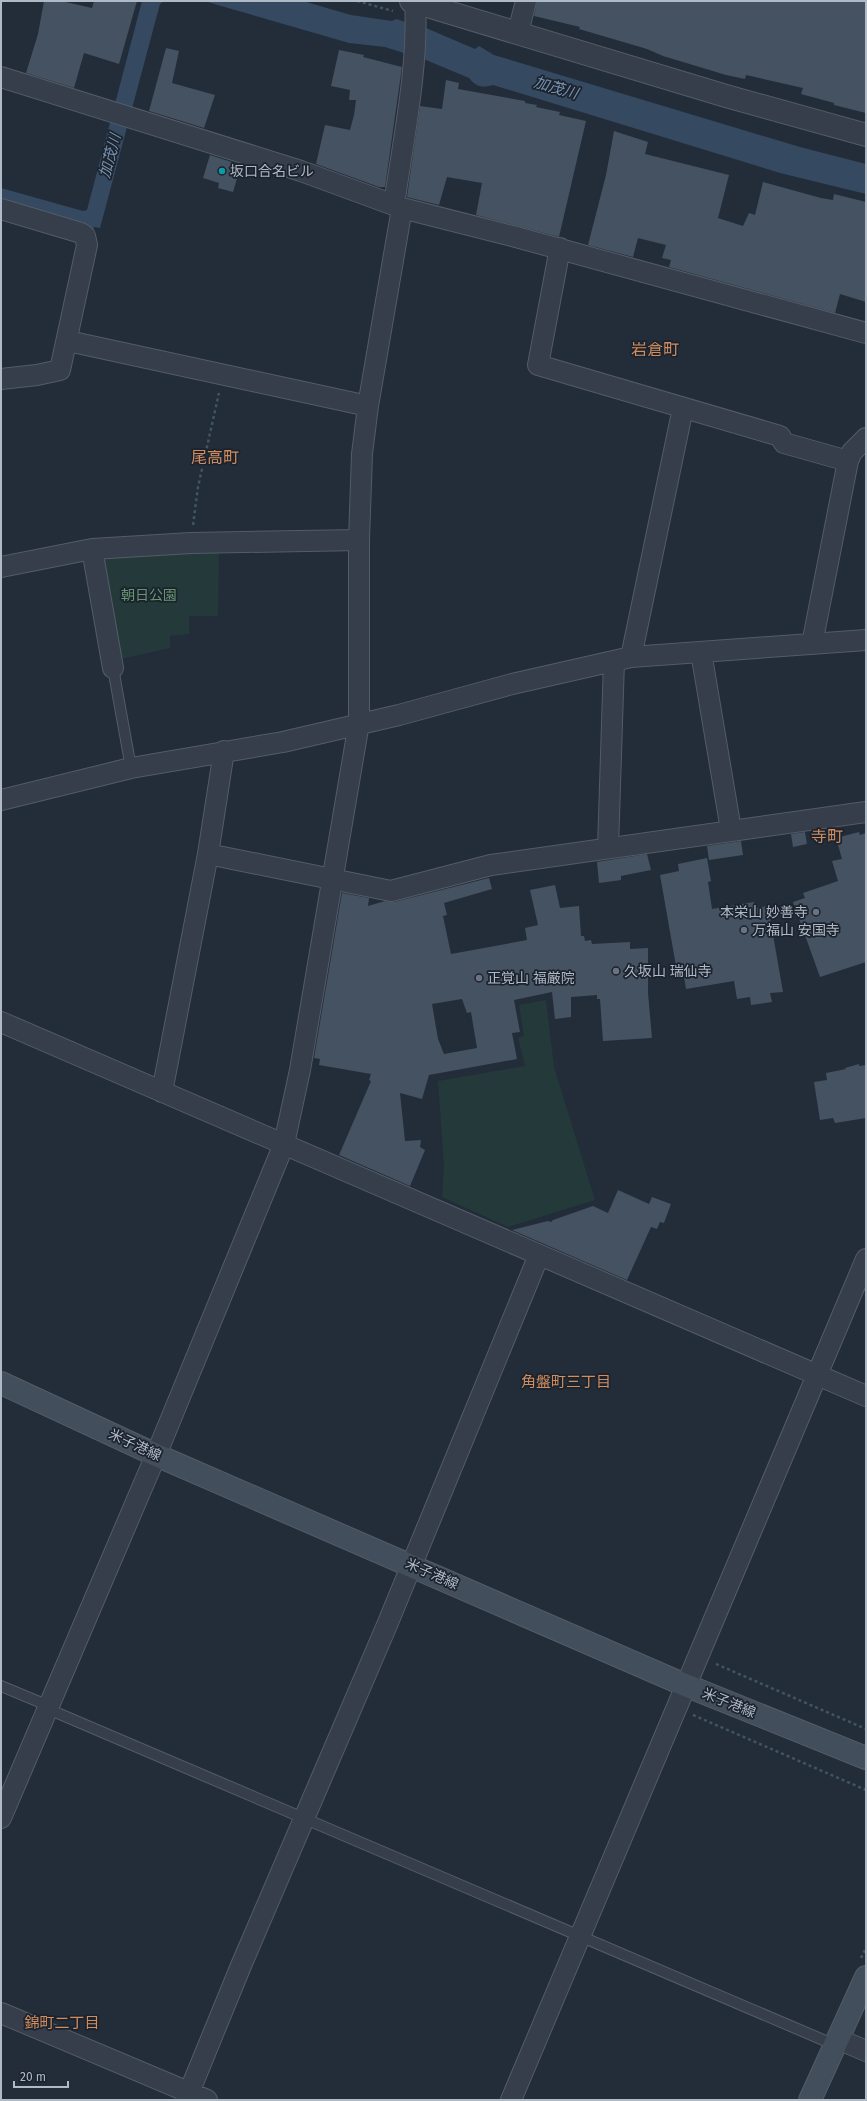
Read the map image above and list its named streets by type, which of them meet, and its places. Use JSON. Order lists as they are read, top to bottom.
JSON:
{
  "streets": {
    "main road": ["米子港線"]
  },
  "districts": [
    "岩倉町",
    "尾高町",
    "寺町",
    "角盤町三丁目",
    "錦町二丁目"
  ],
  "water": ["加茂川"],
  "parks": ["朝日公園"],
  "places": [
    "坂口合名ビル",
    "本栄山 妙善寺",
    "万福山 安国寺",
    "久坂山 瑞仙寺",
    "正覚山 福厳院"
  ],
  "scale_bar": "20 m"
}
